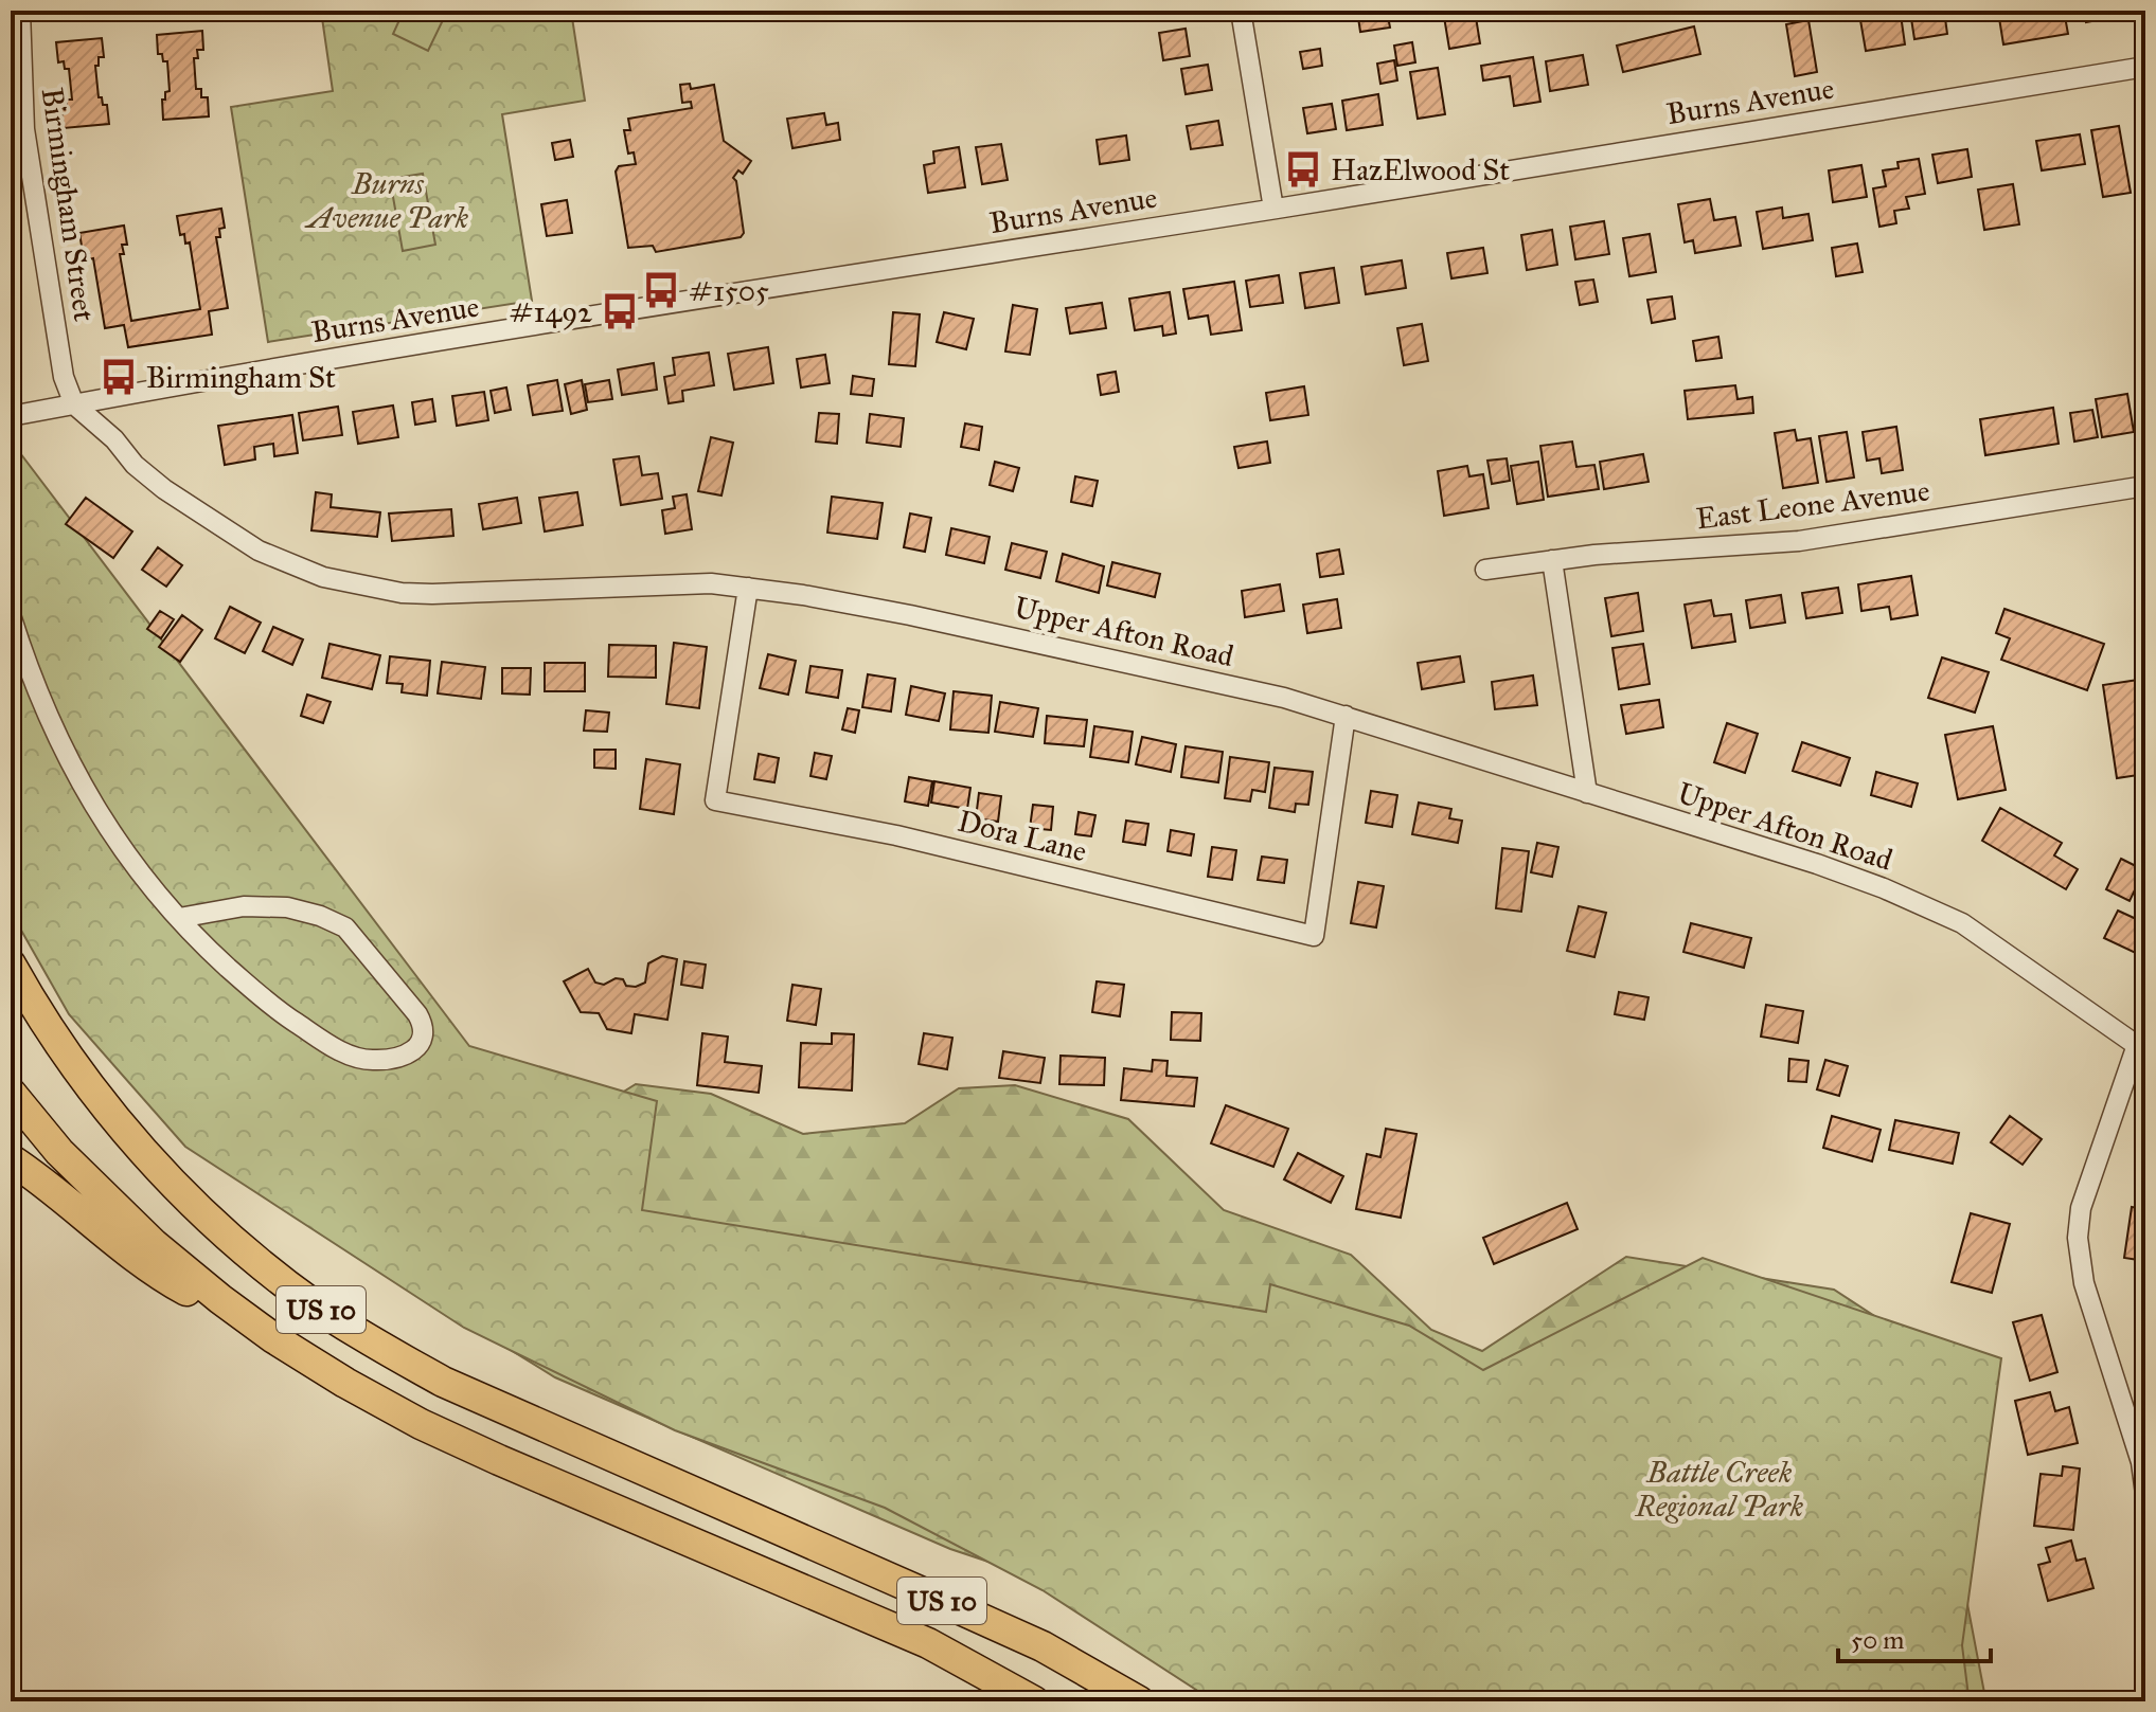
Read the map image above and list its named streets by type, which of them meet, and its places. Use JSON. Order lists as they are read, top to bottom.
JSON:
{
  "streets": {
    "highway": ["US 10"],
    "street": [
      "Burns Avenue",
      "Birmingham Street",
      "East Leone Avenue",
      "Upper Afton Road",
      "Dora Lane"
    ]
  },
  "crossings": [
    ["Burns Avenue", "Birmingham Street"],
    ["Burns Avenue", "Upper Afton Road"],
    ["Birmingham Street", "Upper Afton Road"],
    ["Upper Afton Road", "Dora Lane"]
  ],
  "parks": ["Burns Avenue Park", "Battle Creek Regional Park"],
  "places": {
    "bus stop": [
      "HazElwood St",
      "#1505",
      "#1492",
      "Birmingham St"
    ]
  },
  "scale_bar": "50 m"
}
